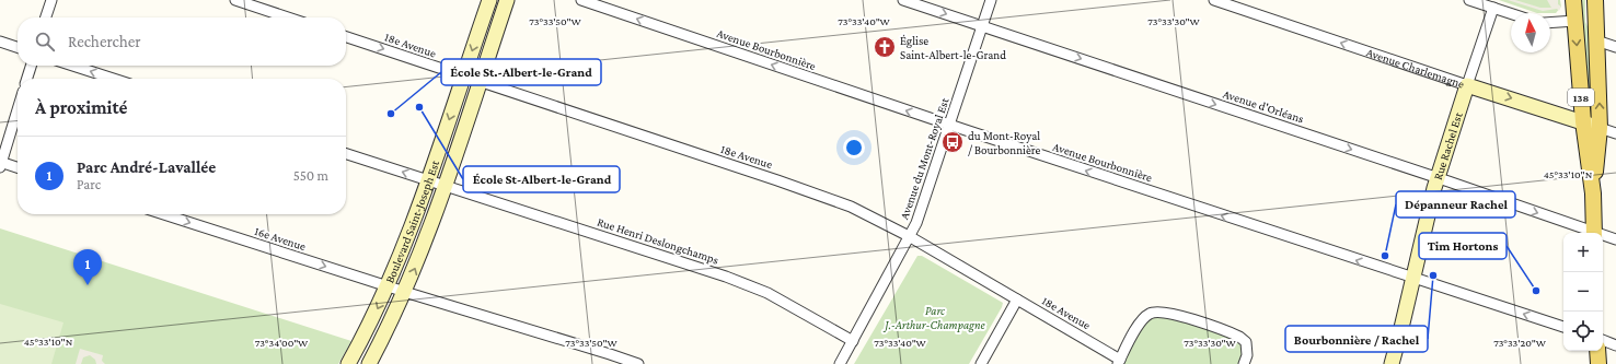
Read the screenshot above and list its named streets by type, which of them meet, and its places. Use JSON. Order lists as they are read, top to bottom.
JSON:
{
  "streets": {
    "main road": [
      "Avenue Charlemagne",
      "138",
      "Rue Rachel Est",
      "Boulevard Saint-Joseph Est"
    ],
    "street": [
      "18e Avenue",
      "Avenue Bourbonnière",
      "Avenue d'Orléans",
      "Avenue du Mont-Royal Est",
      "16e Avenue",
      "Rue Henri Deslongchamps"
    ]
  },
  "crossings": [
    ["18e Avenue", "Avenue du Mont-Royal Est"],
    ["18e Avenue", "Boulevard Saint-Joseph Est"],
    ["Avenue Bourbonnière", "Rue Rachel Est"],
    ["Avenue Bourbonnière", "Avenue du Mont-Royal Est"],
    ["Avenue Charlemagne", "138"],
    ["Avenue Charlemagne", "Rue Rachel Est"],
    ["Avenue d'Orléans", "Rue Rachel Est"],
    ["Avenue d'Orléans", "Avenue du Mont-Royal Est"],
    ["Avenue du Mont-Royal Est", "Rue Henri Deslongchamps"],
    ["Boulevard Saint-Joseph Est", "16e Avenue"],
    ["Boulevard Saint-Joseph Est", "Rue Henri Deslongchamps"]
  ],
  "one_way": ["Avenue Bourbonnière", "Avenue d'Orléans", "16e Avenue"],
  "parks": ["Parc J.-Arthur-Champagne"],
  "places": {
    "church": ["Église Saint-Albert-le-Grand"],
    "other": [
      "École St-Albert-le-Grand",
      "École St.-Albert-le-Grand",
      "Dépanneur Rachel",
      "Bourbonnière / Rachel",
      "Tim Hortons"
    ],
    "bus stop": ["du Mont-Royal / Bourbonnière"]
  },
  "north": "top",
  "page": {
    "search": "Rechercher",
    "heading": "À proximité",
    "list": [
      {
        "mark": "1",
        "name": "Parc André-Lavallée",
        "note": "Parc",
        "value": "550 m"
      }
    ],
    "map_buttons": ["+", "−"],
    "pins": "1"
  },
  "coordinates": [
    "73°33'50\"W",
    "73°33'40\"W",
    "73°33'30\"W",
    "45°33'10\"N",
    "73°34'00\"W",
    "73°33'20\"W"
  ]
}
